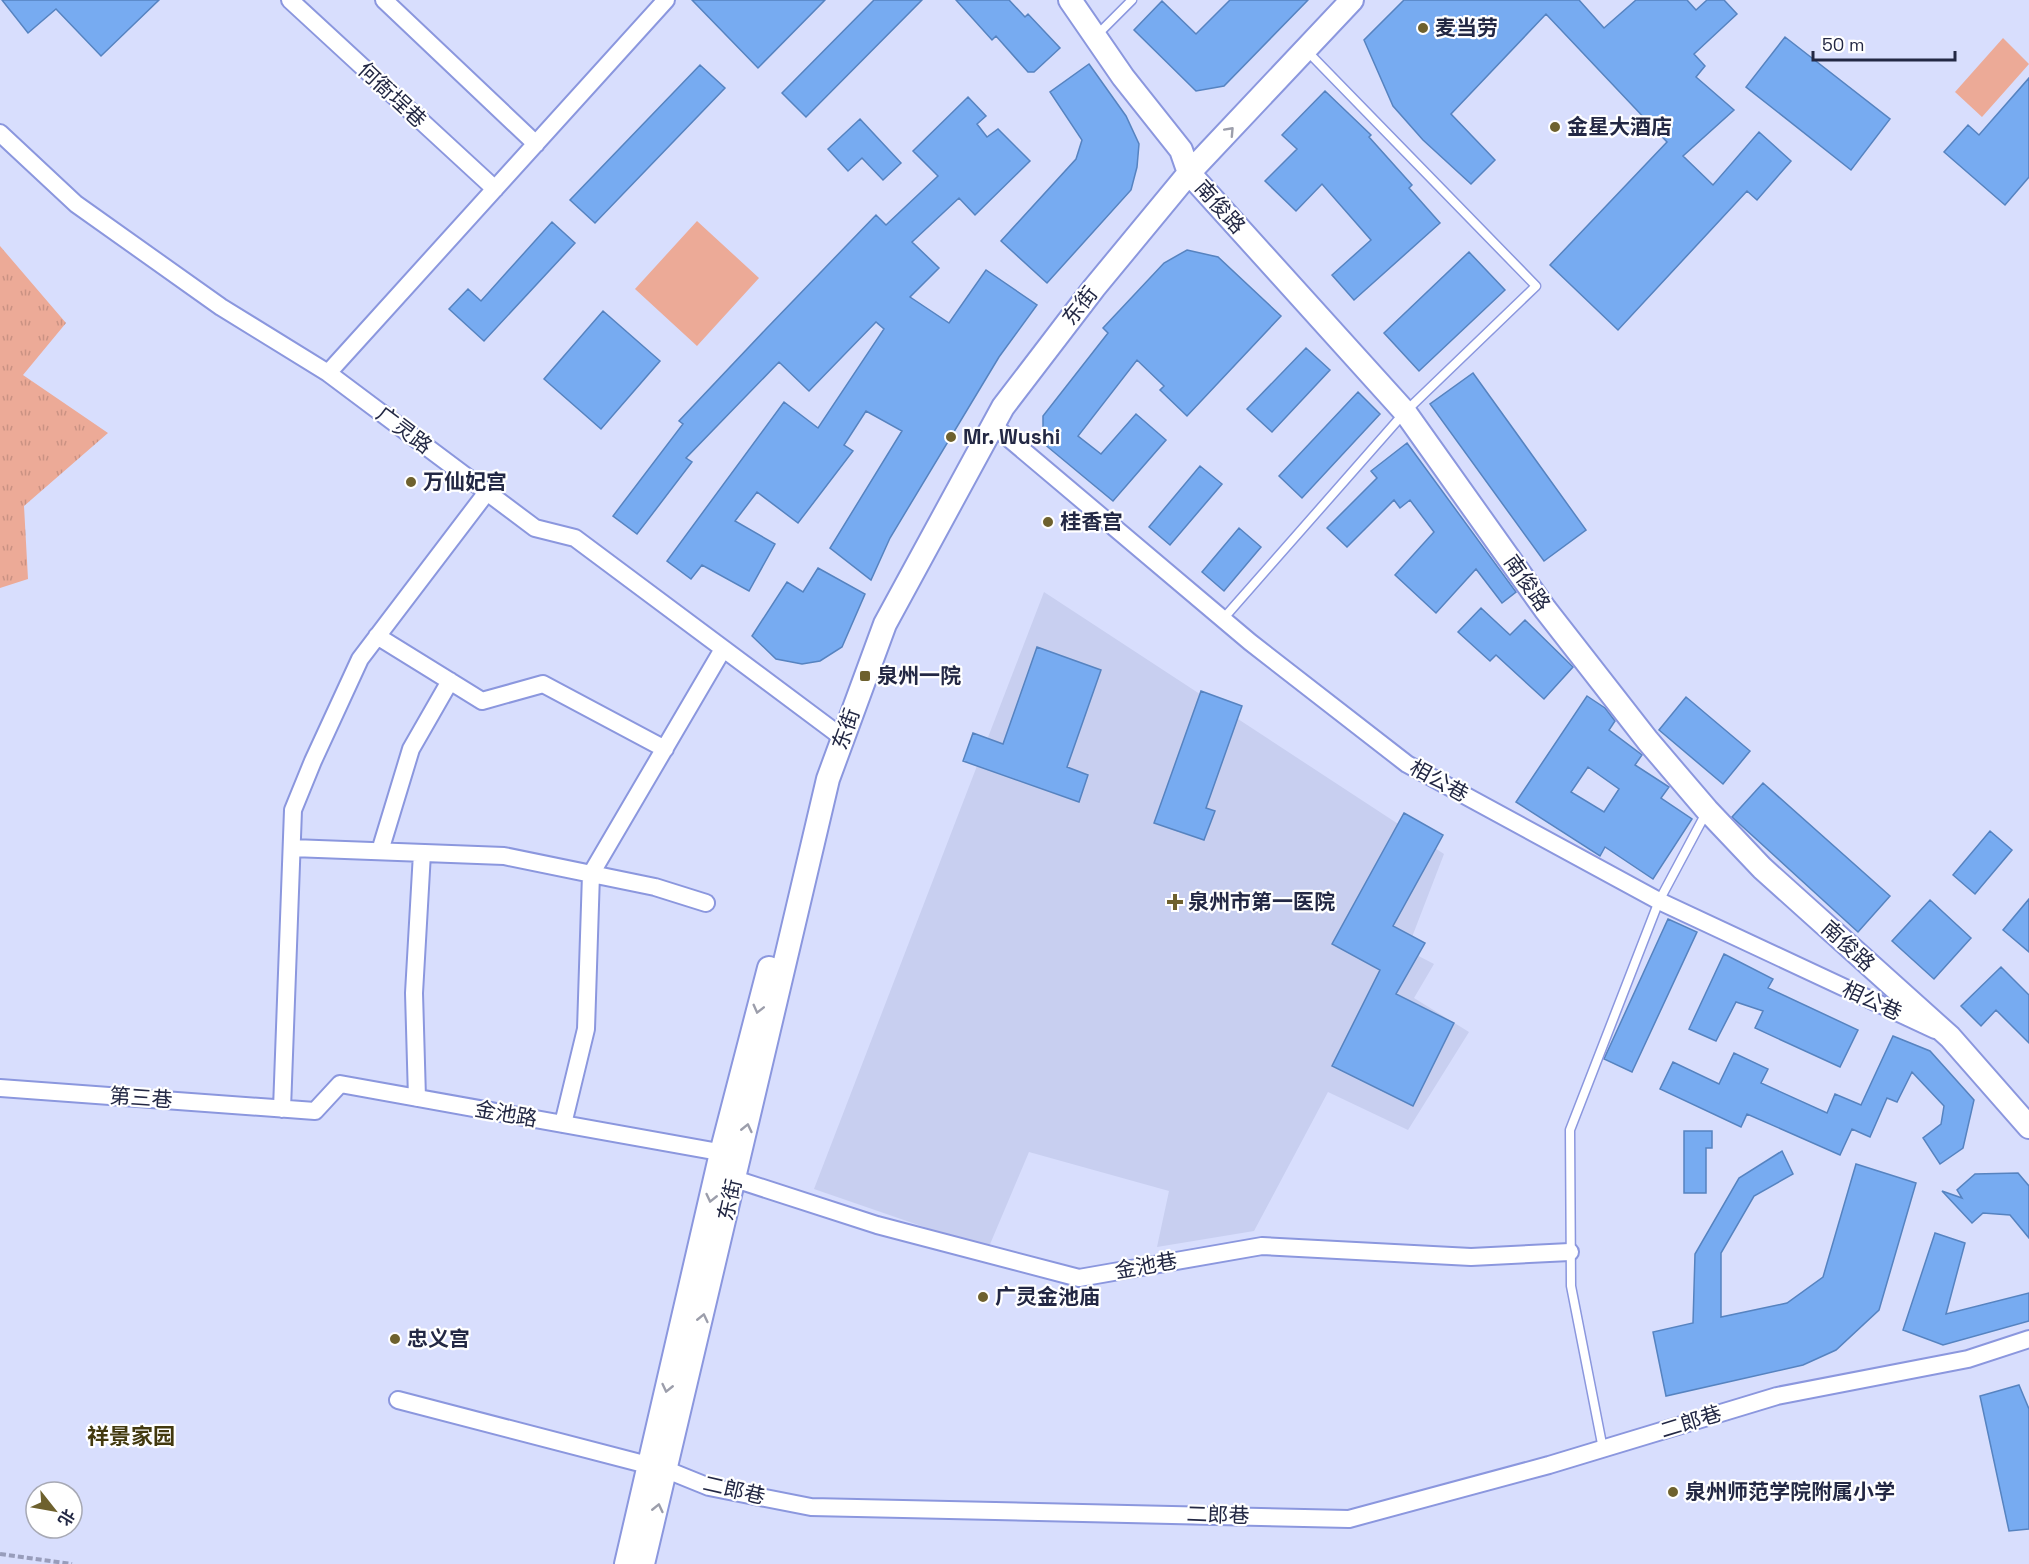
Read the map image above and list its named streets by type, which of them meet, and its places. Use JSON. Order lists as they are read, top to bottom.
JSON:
{
  "streets": {
    "main road": ["南俊路", "东街"],
    "street": [
      "何衙埕巷",
      "广灵路",
      "相公巷",
      "第三巷",
      "金池路",
      "金池巷",
      "二郎巷"
    ]
  },
  "crossings": [
    ["南俊路", "东街"],
    ["南俊路", "相公巷"],
    ["东街", "广灵路"],
    ["东街", "相公巷"],
    ["东街", "金池路"],
    ["东街", "金池巷"],
    ["东街", "二郎巷"],
    ["第三巷", "金池路"]
  ],
  "districts": ["祥景家园"],
  "places": {
    "other": [
      "麦当劳",
      "金星大酒店",
      "Mr. Wushi",
      "万仙妃宫",
      "桂香宫",
      "广灵金池庙",
      "忠义宫",
      "泉州师范学院附属小学"
    ],
    "transit": ["泉州一院"],
    "health": ["泉州市第一医院"]
  },
  "scale_bar": "50 m",
  "north": "bottom right"
}
